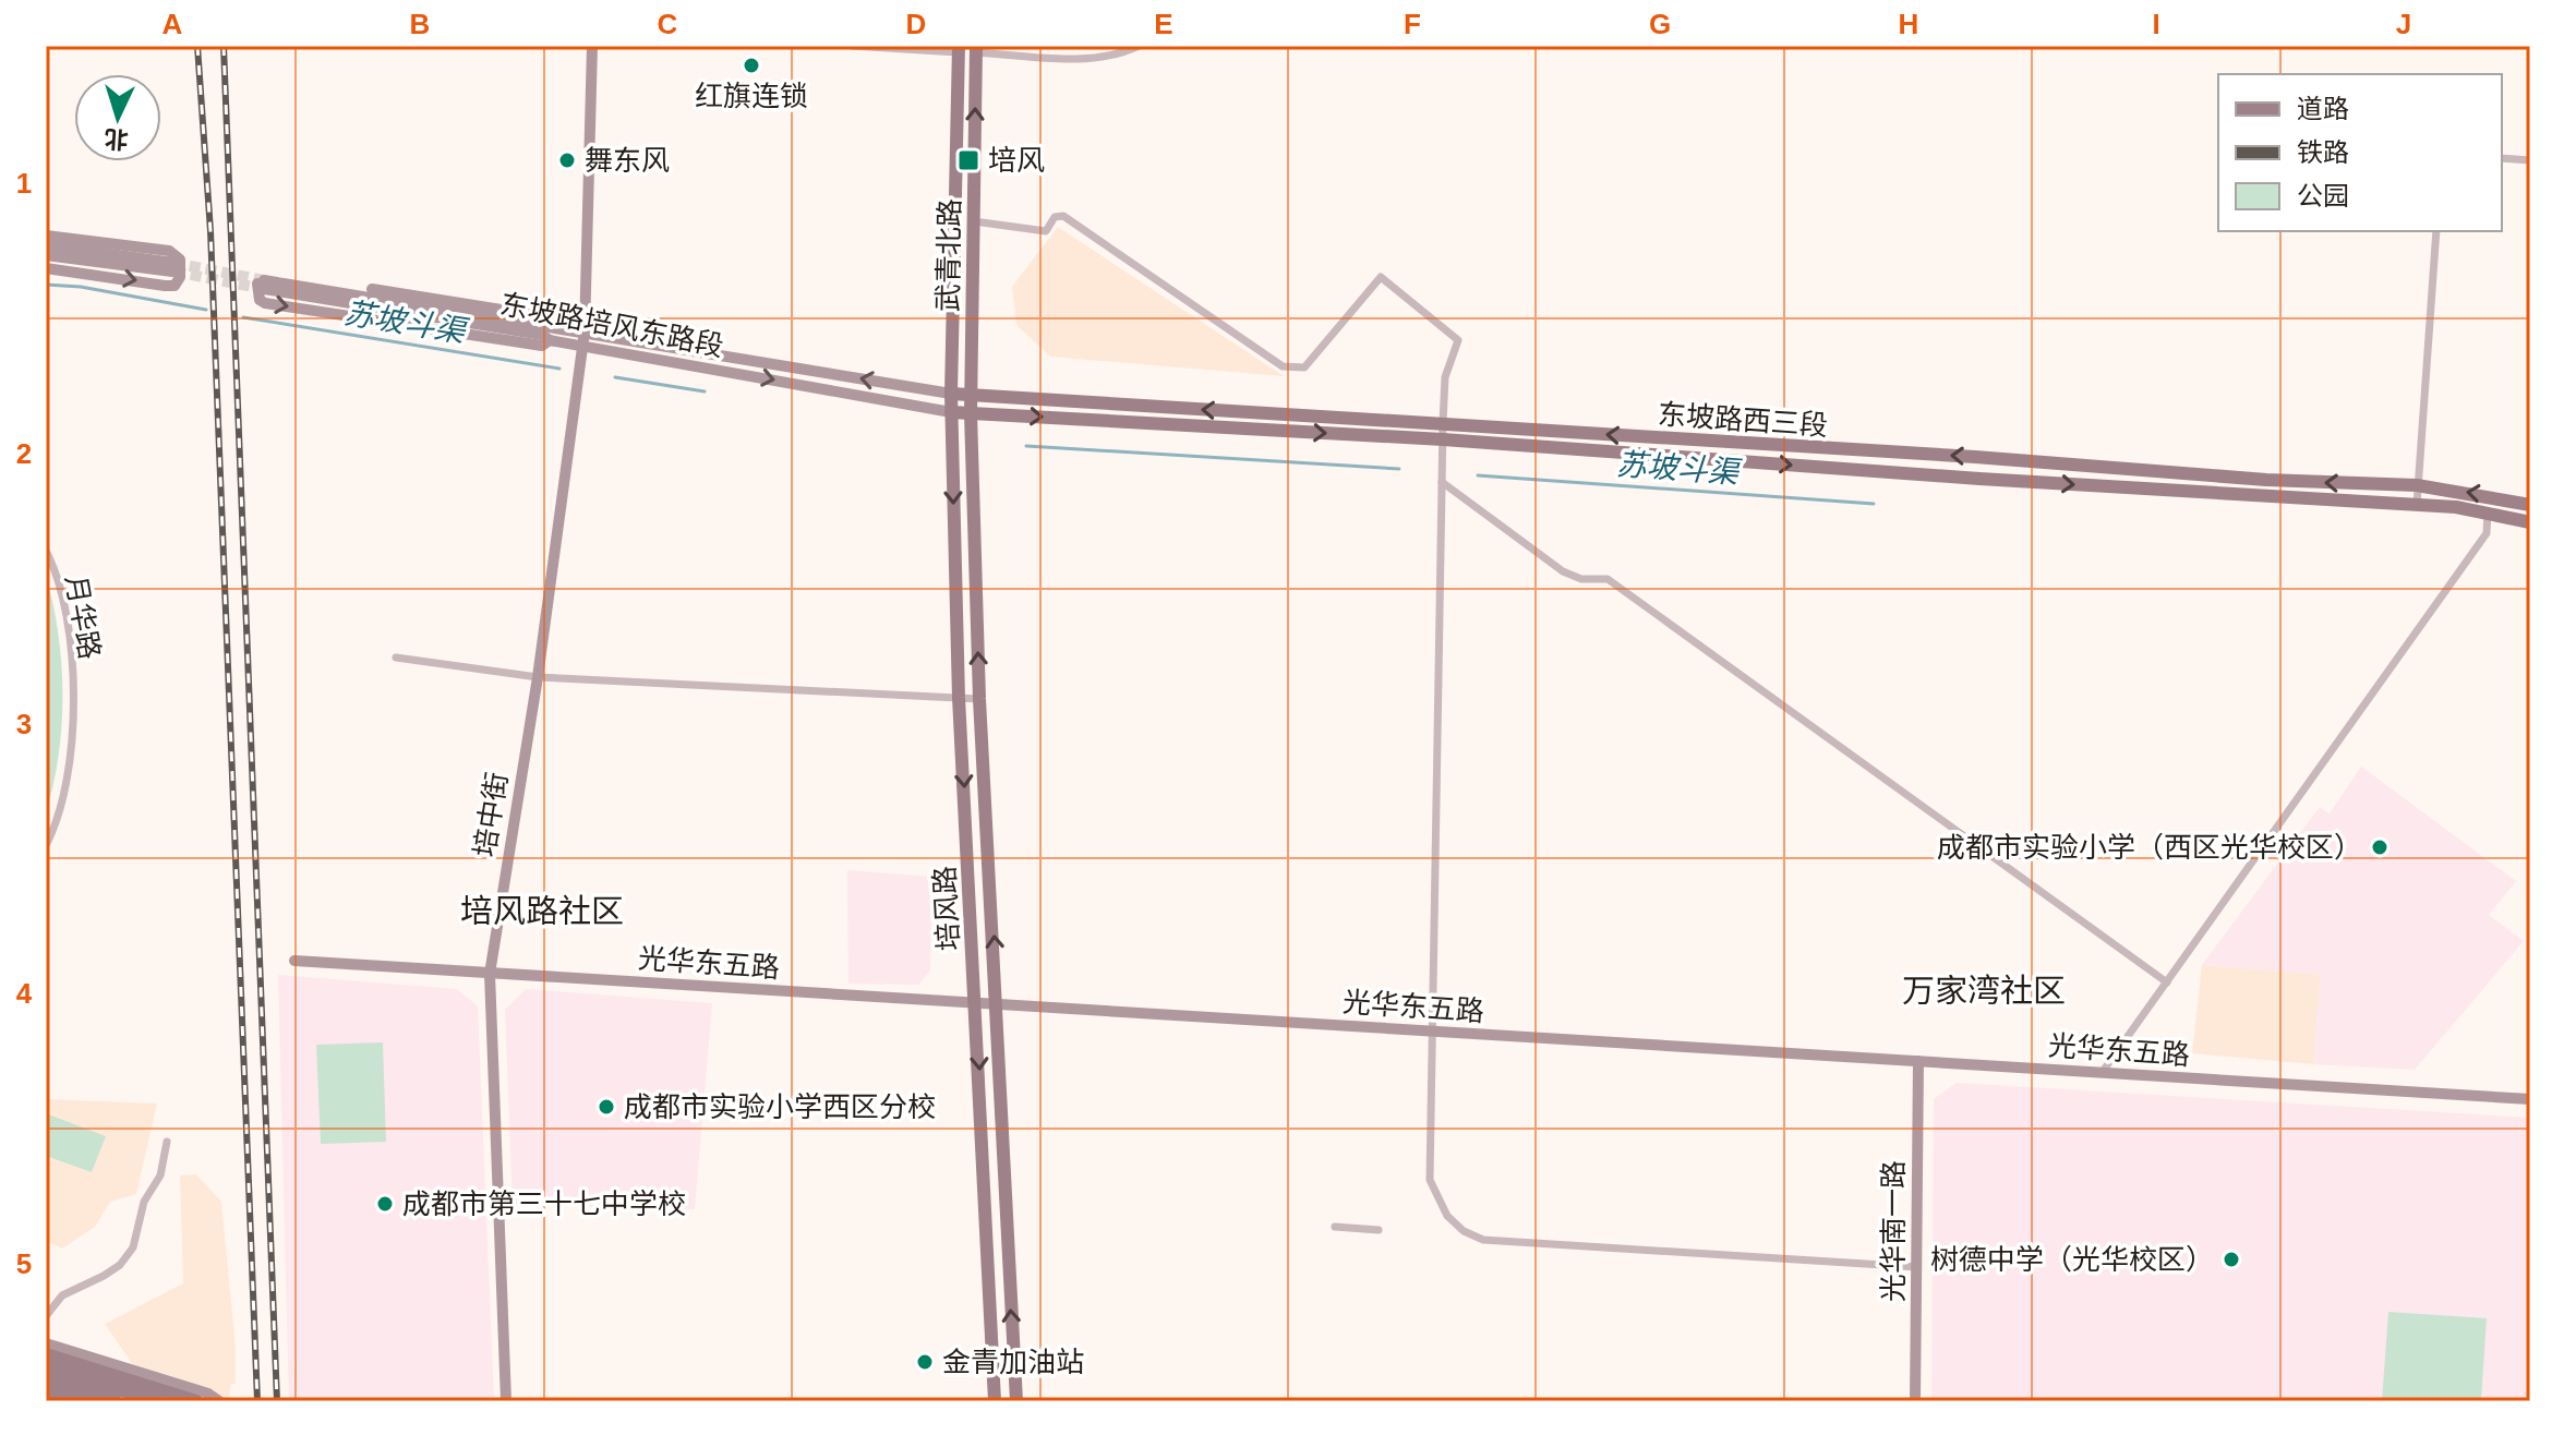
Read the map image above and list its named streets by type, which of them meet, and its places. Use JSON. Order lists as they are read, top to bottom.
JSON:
{
  "streets": {
    "main road": ["武青北路", "东坡路西三段", "培风路"],
    "street": [
      "东坡路培风东路段",
      "月华路",
      "培中街",
      "光华东五路",
      "光华南一路"
    ]
  },
  "crossings": [
    ["武青北路", "东坡路培风东路段"],
    ["武青北路", "东坡路西三段"],
    ["武青北路", "培风路"],
    ["东坡路培风东路段", "东坡路西三段"],
    ["东坡路培风东路段", "培中街"],
    ["东坡路培风东路段", "培风路"],
    ["东坡路西三段", "培风路"],
    ["培中街", "光华东五路"],
    ["培风路", "光华东五路"],
    ["光华东五路", "光华南一路"]
  ],
  "districts": ["培风路社区", "万家湾社区"],
  "water": ["苏坡斗渠"],
  "places": {
    "other": [
      "红旗连锁",
      "舞东风",
      "成都市实验小学（西区光华校区）",
      "成都市实验小学西区分校",
      "成都市第三十七中学校",
      "树德中学（光华校区）",
      "金青加油站"
    ],
    "transit": ["培风"]
  },
  "legend": ["道路", "铁路", "公园"],
  "north": "bottom",
  "grid": {
    "columns": [
      "A",
      "B",
      "C",
      "D",
      "E",
      "F",
      "G",
      "H",
      "I",
      "J"
    ],
    "rows": [
      "1",
      "2",
      "3",
      "4",
      "5"
    ]
  }
}
